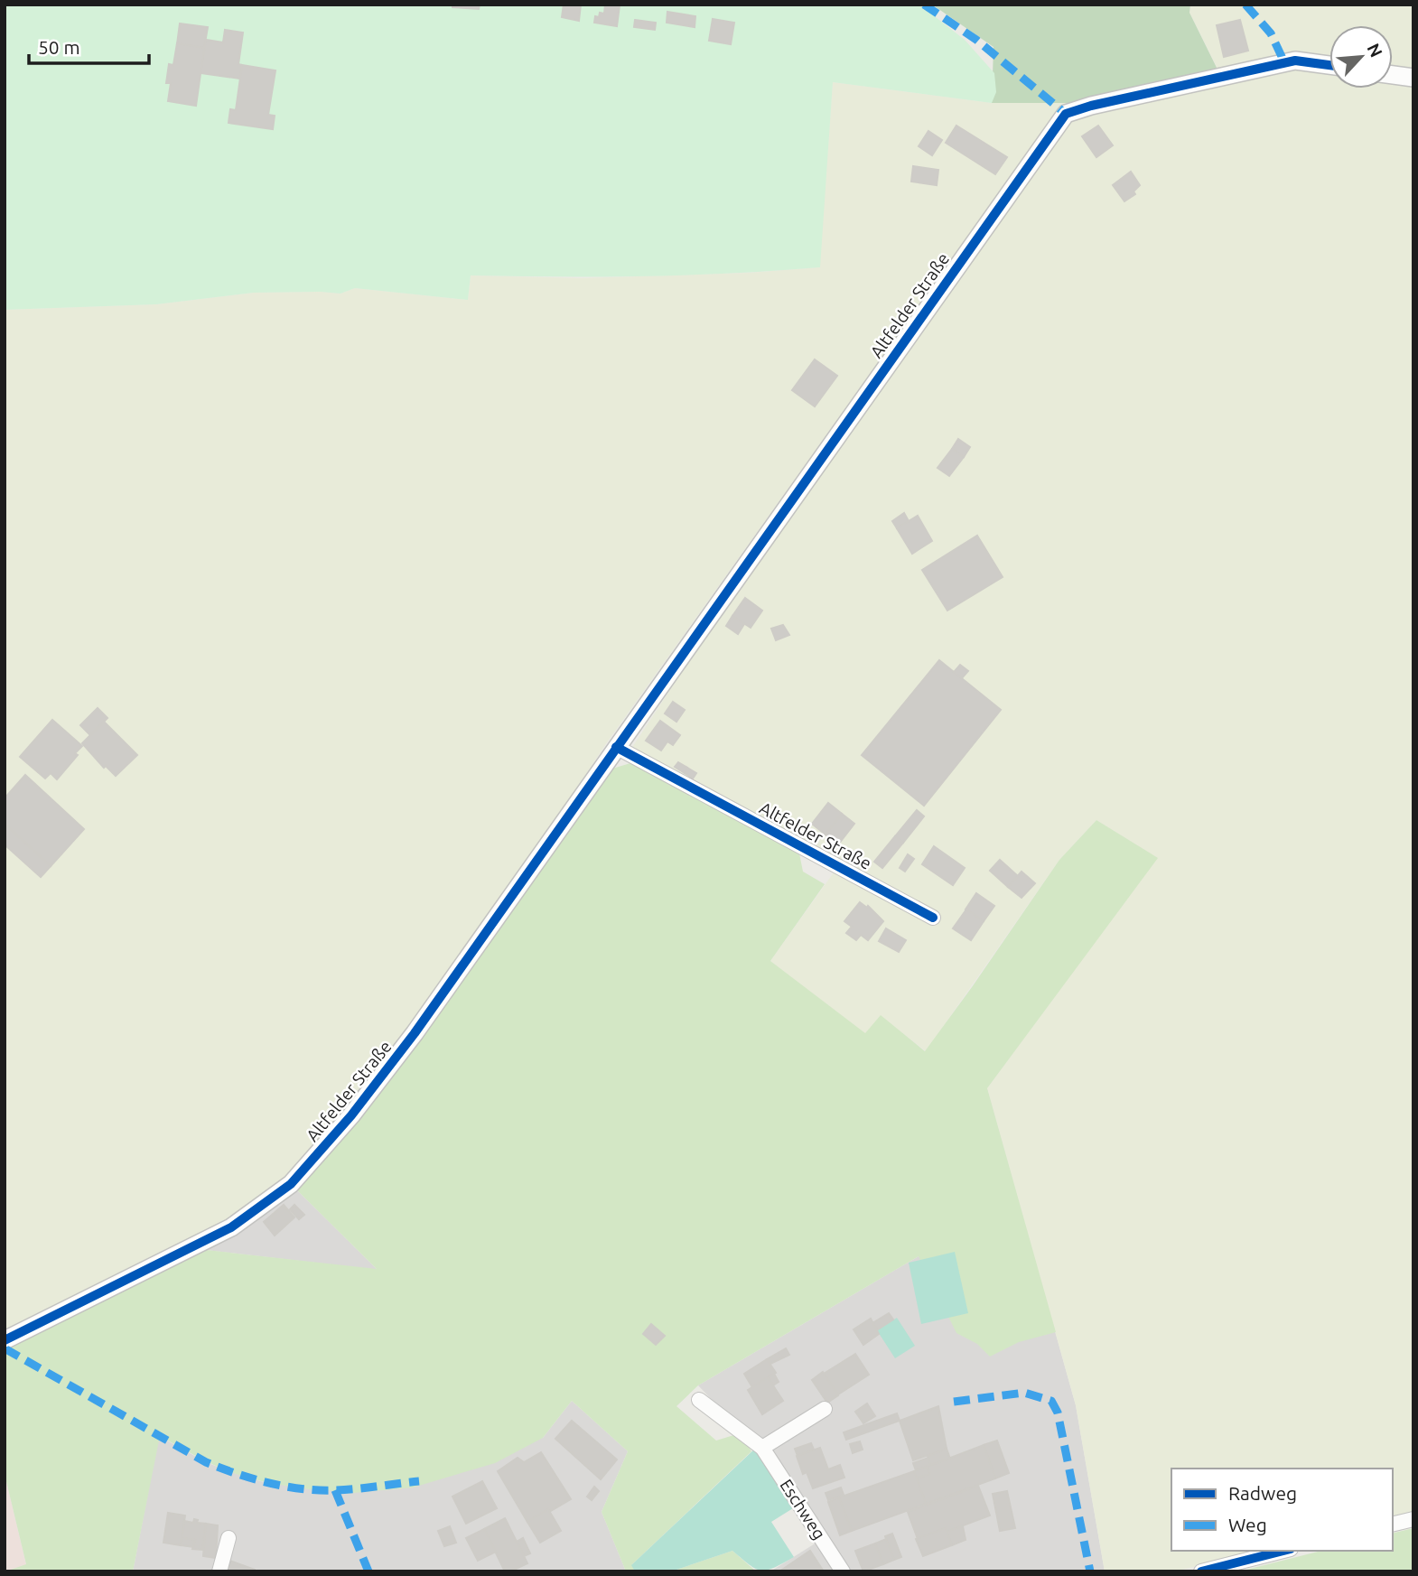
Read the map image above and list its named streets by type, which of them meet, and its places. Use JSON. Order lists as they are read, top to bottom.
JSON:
{
  "streets": {
    "street": ["Altfelder Straße", "Eschweg"]
  },
  "legend": ["Radweg", "Weg"],
  "scale_bar": "50 m",
  "north": "top right"
}
